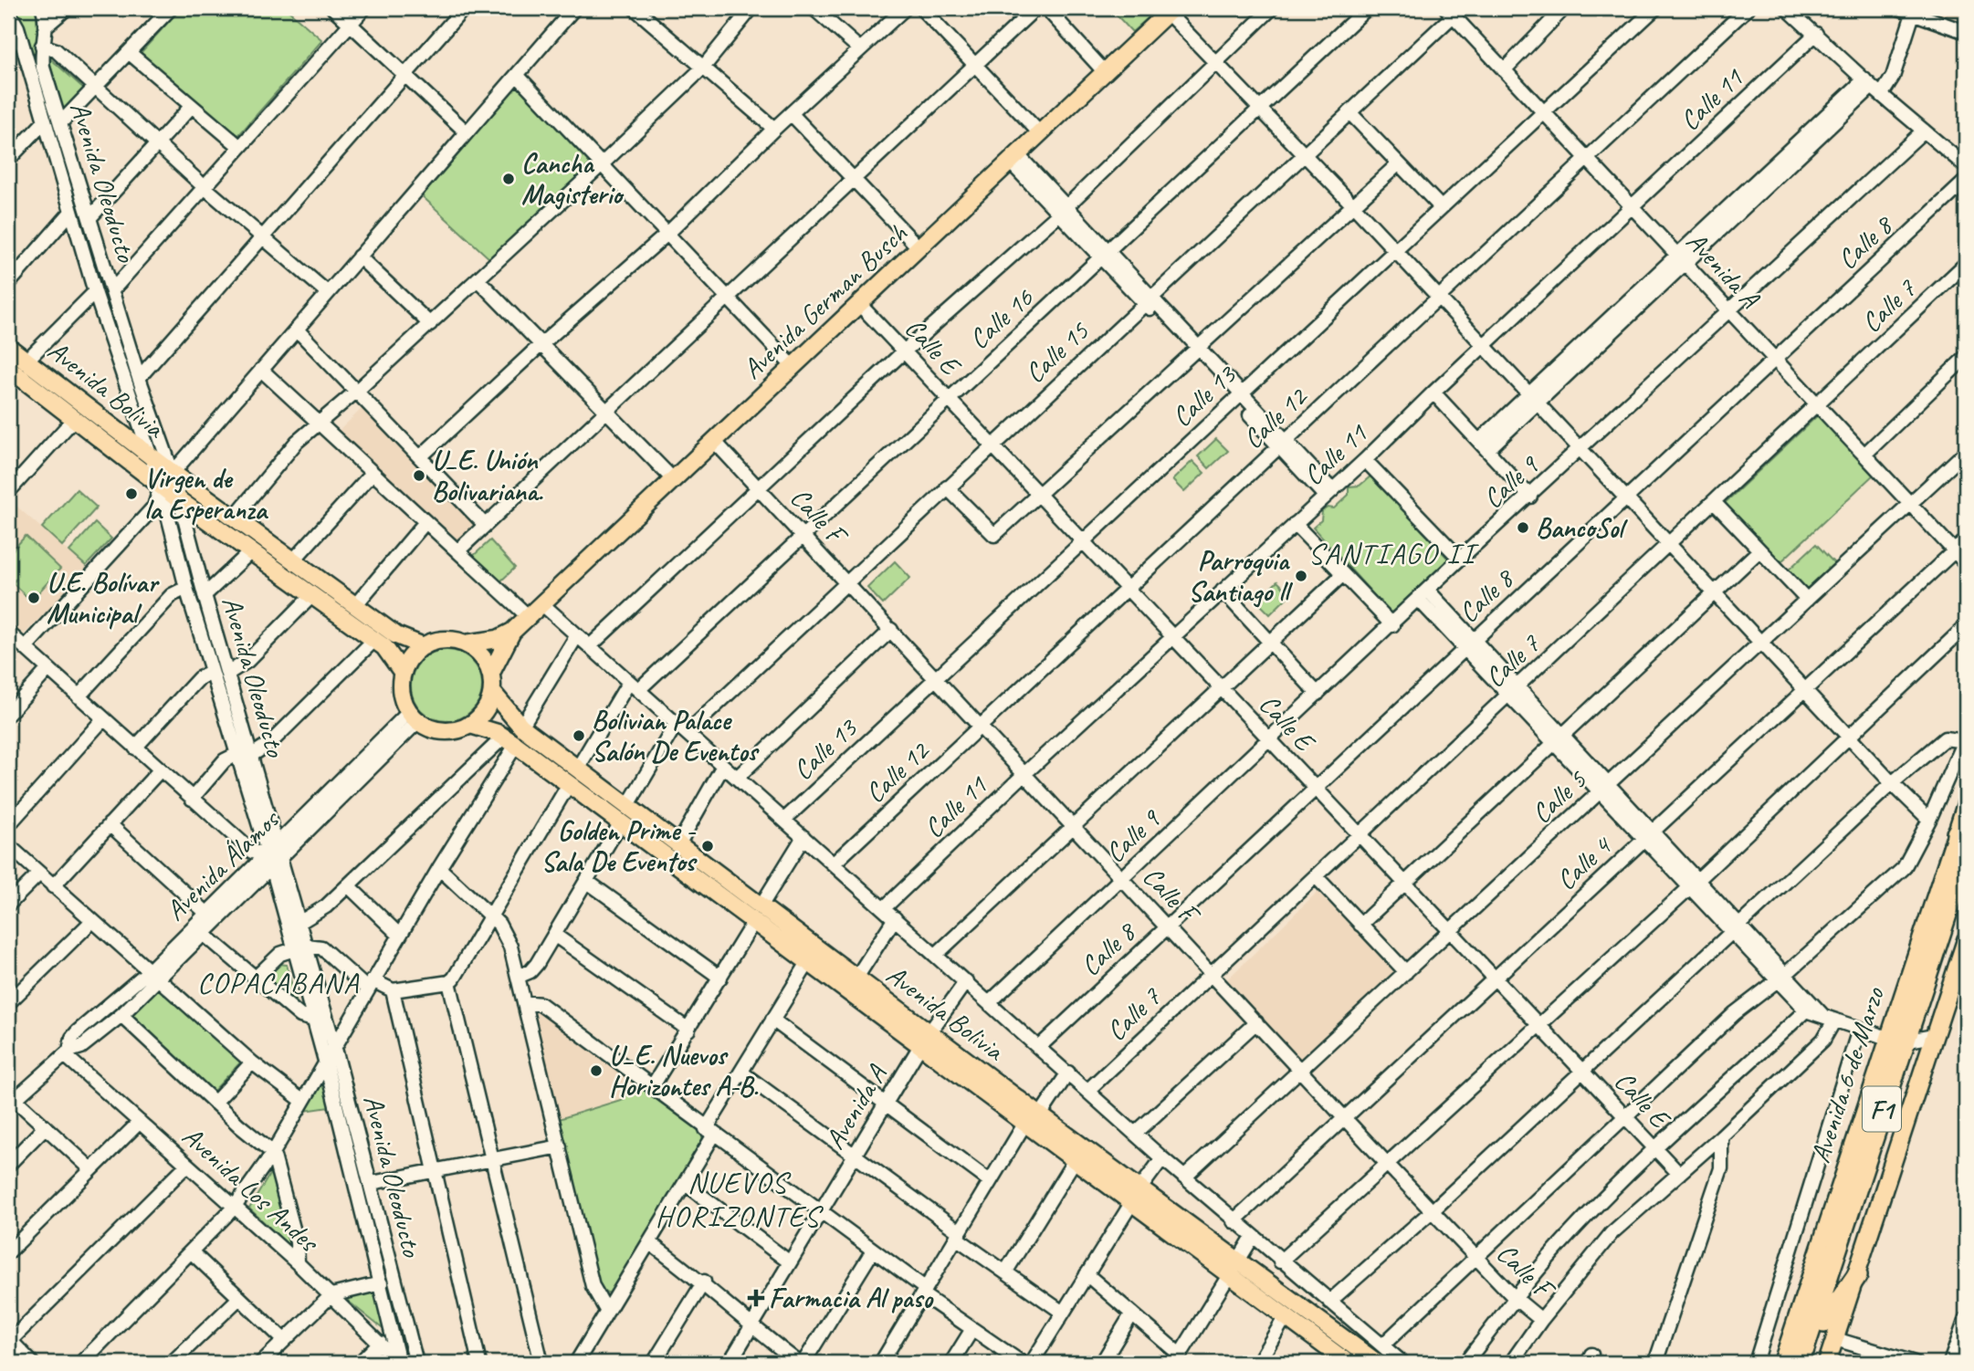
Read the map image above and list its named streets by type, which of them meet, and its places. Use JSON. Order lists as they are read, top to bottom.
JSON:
{
  "streets": {
    "highway": ["Avenida 6 de Marzo", "F1"],
    "main road": ["Avenida German Busch", "Avenida Bolivia"],
    "street": [
      "Calle 11",
      "Avenida Oleoducto",
      "Calle 8",
      "Avenida A",
      "Calle 7",
      "Calle 16",
      "Calle E",
      "Calle 15",
      "Calle 13",
      "Calle 12",
      "Calle 9",
      "Calle F",
      "Calle 5",
      "Calle 4",
      "Avenida Álamos",
      "Avenida Los Andes"
    ]
  },
  "crossings": [
    ["Calle 11", "Avenida A"],
    ["Calle 11", "Calle E"],
    ["Calle 11", "Calle F"],
    ["Avenida Oleoducto", "Avenida Bolivia"],
    ["Avenida Oleoducto", "Avenida Álamos"],
    ["Avenida Oleoducto", "Avenida Los Andes"],
    ["Calle 8", "Avenida A"],
    ["Calle 8", "Calle E"],
    ["Calle 8", "Calle F"],
    ["Avenida A", "Calle 7"],
    ["Avenida A", "Calle 15"],
    ["Avenida A", "Avenida Bolivia"],
    ["Avenida A", "Calle 13"],
    ["Avenida A", "Calle 12"],
    ["Avenida A", "Calle 9"],
    ["Avenida A", "Calle 5"],
    ["Avenida A", "Calle 4"],
    ["Avenida German Busch", "Calle E"],
    ["Avenida German Busch", "Avenida Bolivia"],
    ["Avenida German Busch", "Calle F"],
    ["Avenida German Busch", "Avenida Álamos"],
    ["Calle 7", "Calle E"],
    ["Calle 7", "Calle F"],
    ["Calle 16", "Calle E"],
    ["Calle 16", "Avenida Bolivia"],
    ["Calle 16", "Calle F"],
    ["Calle E", "Calle 15"],
    ["Calle E", "Calle 13"],
    ["Calle E", "Calle 12"],
    ["Calle E", "Calle 9"],
    ["Calle E", "Calle 5"],
    ["Calle E", "Calle 4"],
    ["Calle 15", "Calle F"],
    ["Avenida Bolivia", "Avenida Álamos"],
    ["Calle 13", "Calle F"],
    ["Calle 12", "Calle F"],
    ["Calle 9", "Calle F"],
    ["Calle F", "Calle 5"],
    ["Calle F", "Calle 4"],
    ["Avenida Álamos", "Avenida Los Andes"]
  ],
  "districts": ["SANTIAGO II", "COPACABANA", "NUEVOS HORIZONTES"],
  "places": {
    "other": [
      "Cancha Magisterio",
      "U_E. Unión Bolivariana.",
      "Virgen de la Esperanza",
      "BancoSol",
      "Parroquia Santiago ll",
      "U.E. Bolívar Municipal",
      "Bolivian Palace Salón De Eventos",
      "Golden Prime - Sala De Eventos",
      "U_E. Nuevos Horizontes A-B."
    ],
    "health": ["Farmacia Al paso"]
  }
}
